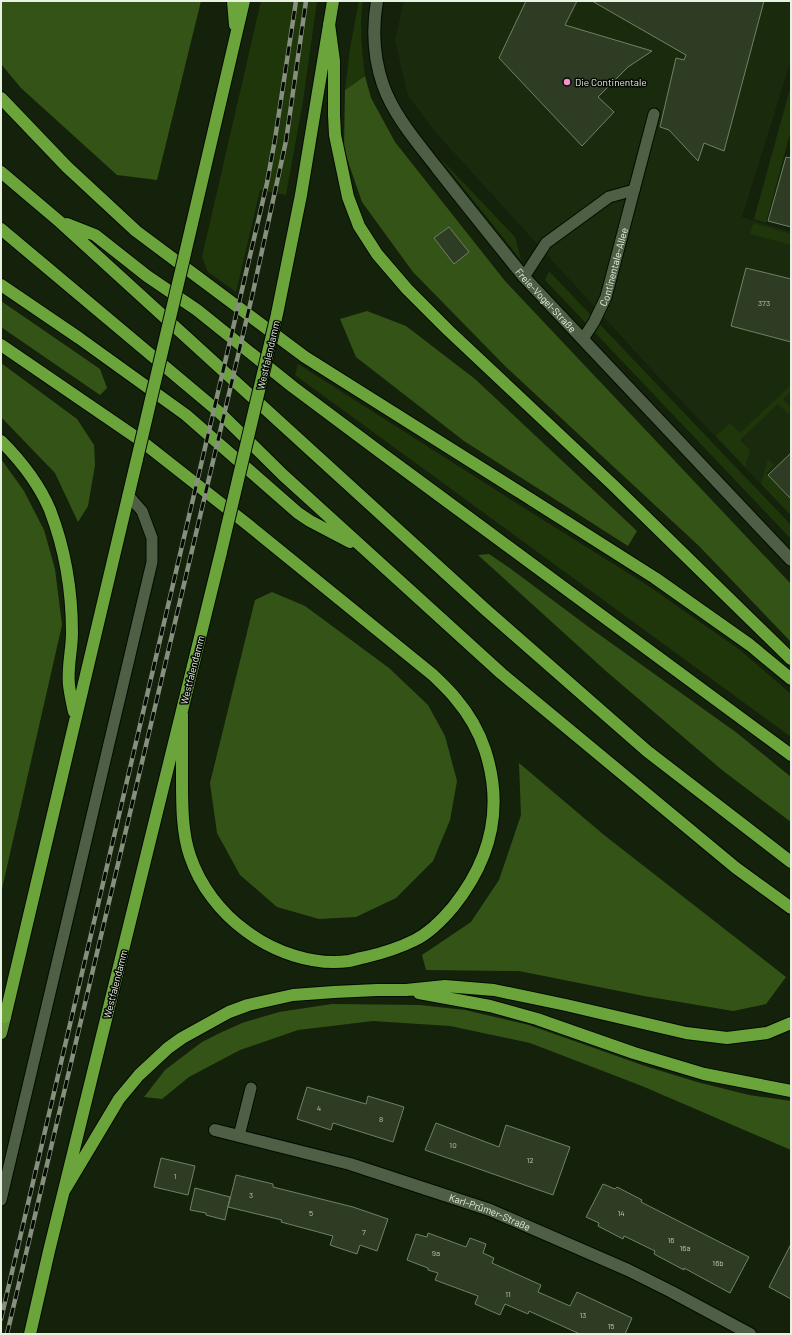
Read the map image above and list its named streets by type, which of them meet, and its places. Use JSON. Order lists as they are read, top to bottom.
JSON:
{
  "streets": {
    "highway": ["Westfalendamm"],
    "street": ["Freie-Vogel-Straße", "Karl-Prümer-Straße"],
    "lane": ["Continentale-Allee"]
  },
  "crossings": [
    ["Continentale-Allee", "Freie-Vogel-Straße"]
  ],
  "places": ["Die Continentale"],
  "house_numbers": [
    "373",
    "4",
    "8",
    "10",
    "12",
    "1",
    "3",
    "5",
    "14",
    "7",
    "16",
    "16a",
    "9a",
    "16b",
    "11",
    "13",
    "15"
  ]
}
